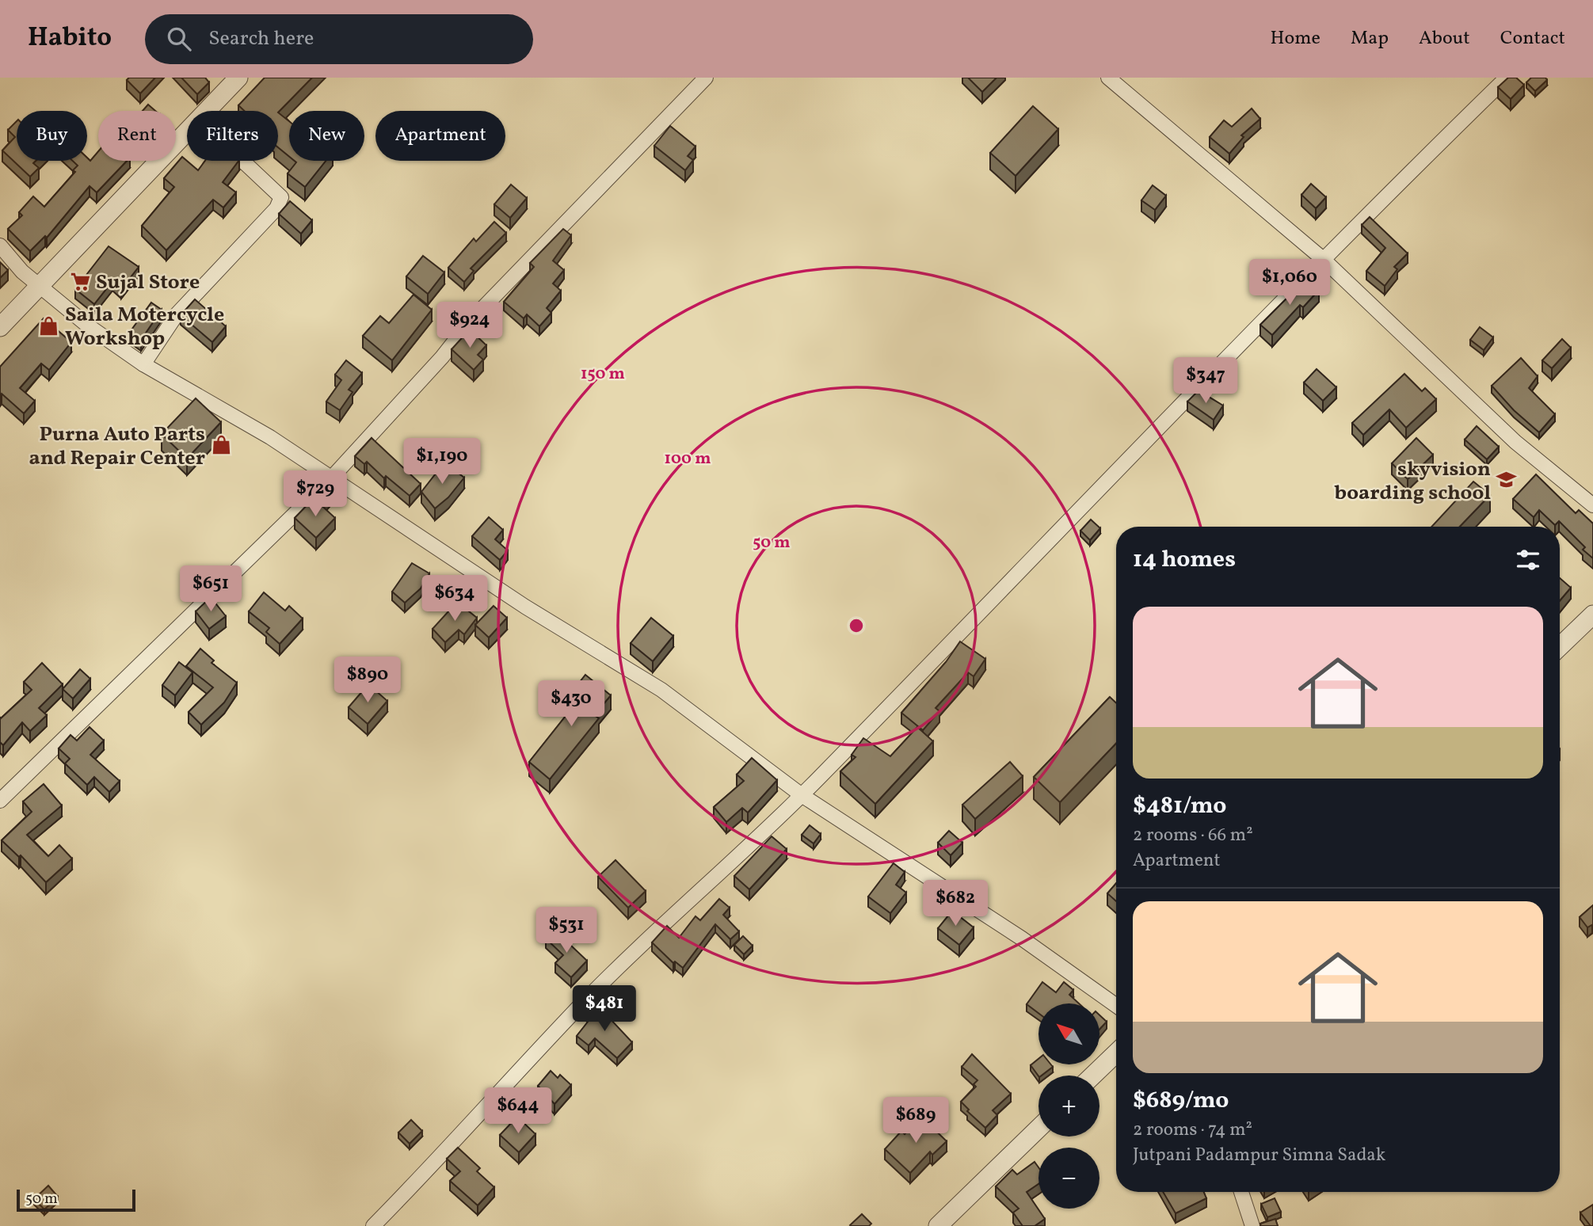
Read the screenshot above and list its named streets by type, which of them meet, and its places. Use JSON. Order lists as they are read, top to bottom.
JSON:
{
  "places": {
    "supermarket": ["Sujal Store"],
    "shop": ["Saila Motercycle Workshop", "Purna Auto Parts and Repair Center"],
    "school or university": ["skyvision boarding school"]
  },
  "scale_bar": "50 m",
  "north": "top left",
  "page": {
    "header": "Habito",
    "search": "Search here",
    "nav": [
      "Home",
      "Map",
      "About",
      "Contact"
    ],
    "chip": [
      "Buy",
      "Rent",
      "Filters",
      "New",
      "Apartment"
    ],
    "price": [
      "$1,060",
      "$924",
      "$347",
      "$1,190",
      "$729",
      "$651",
      "$634",
      "$890",
      "$430",
      "$682",
      "$531",
      "$481",
      "$644",
      "$689"
    ],
    "heading": "14 homes",
    "list": [
      {
        "name": "$481/mo",
        "note": "2 rooms · 66 m² · Apartment"
      },
      {
        "name": "$689/mo",
        "note": "2 rooms · 74 m² · Jutpani Padampur Simna Sadak"
      }
    ],
    "map_buttons": ["+", "−"],
    "scale": "50 m"
  },
  "rings": ["150 m", "100 m", "50 m"]
}
